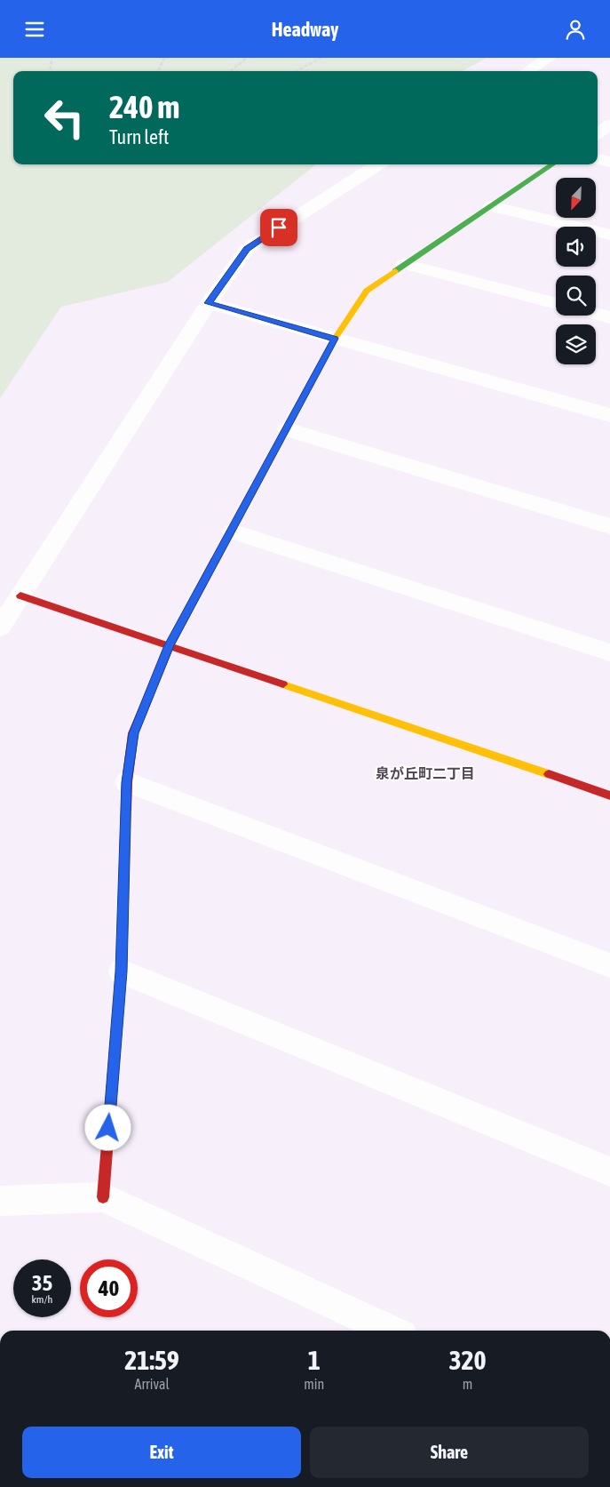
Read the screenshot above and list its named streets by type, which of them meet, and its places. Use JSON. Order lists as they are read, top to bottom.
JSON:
{
  "districts": ["泉が丘町二丁目"],
  "north": "bottom left",
  "page": {
    "header": "Headway",
    "turn": ["240 m", "Turn left"],
    "speed": "35 km/h",
    "limit": "40",
    "eta": [
      "21:59",
      "Arrival",
      "1",
      "min",
      "320",
      "m"
    ],
    "buttons": ["Exit", "Share"]
  }
}
